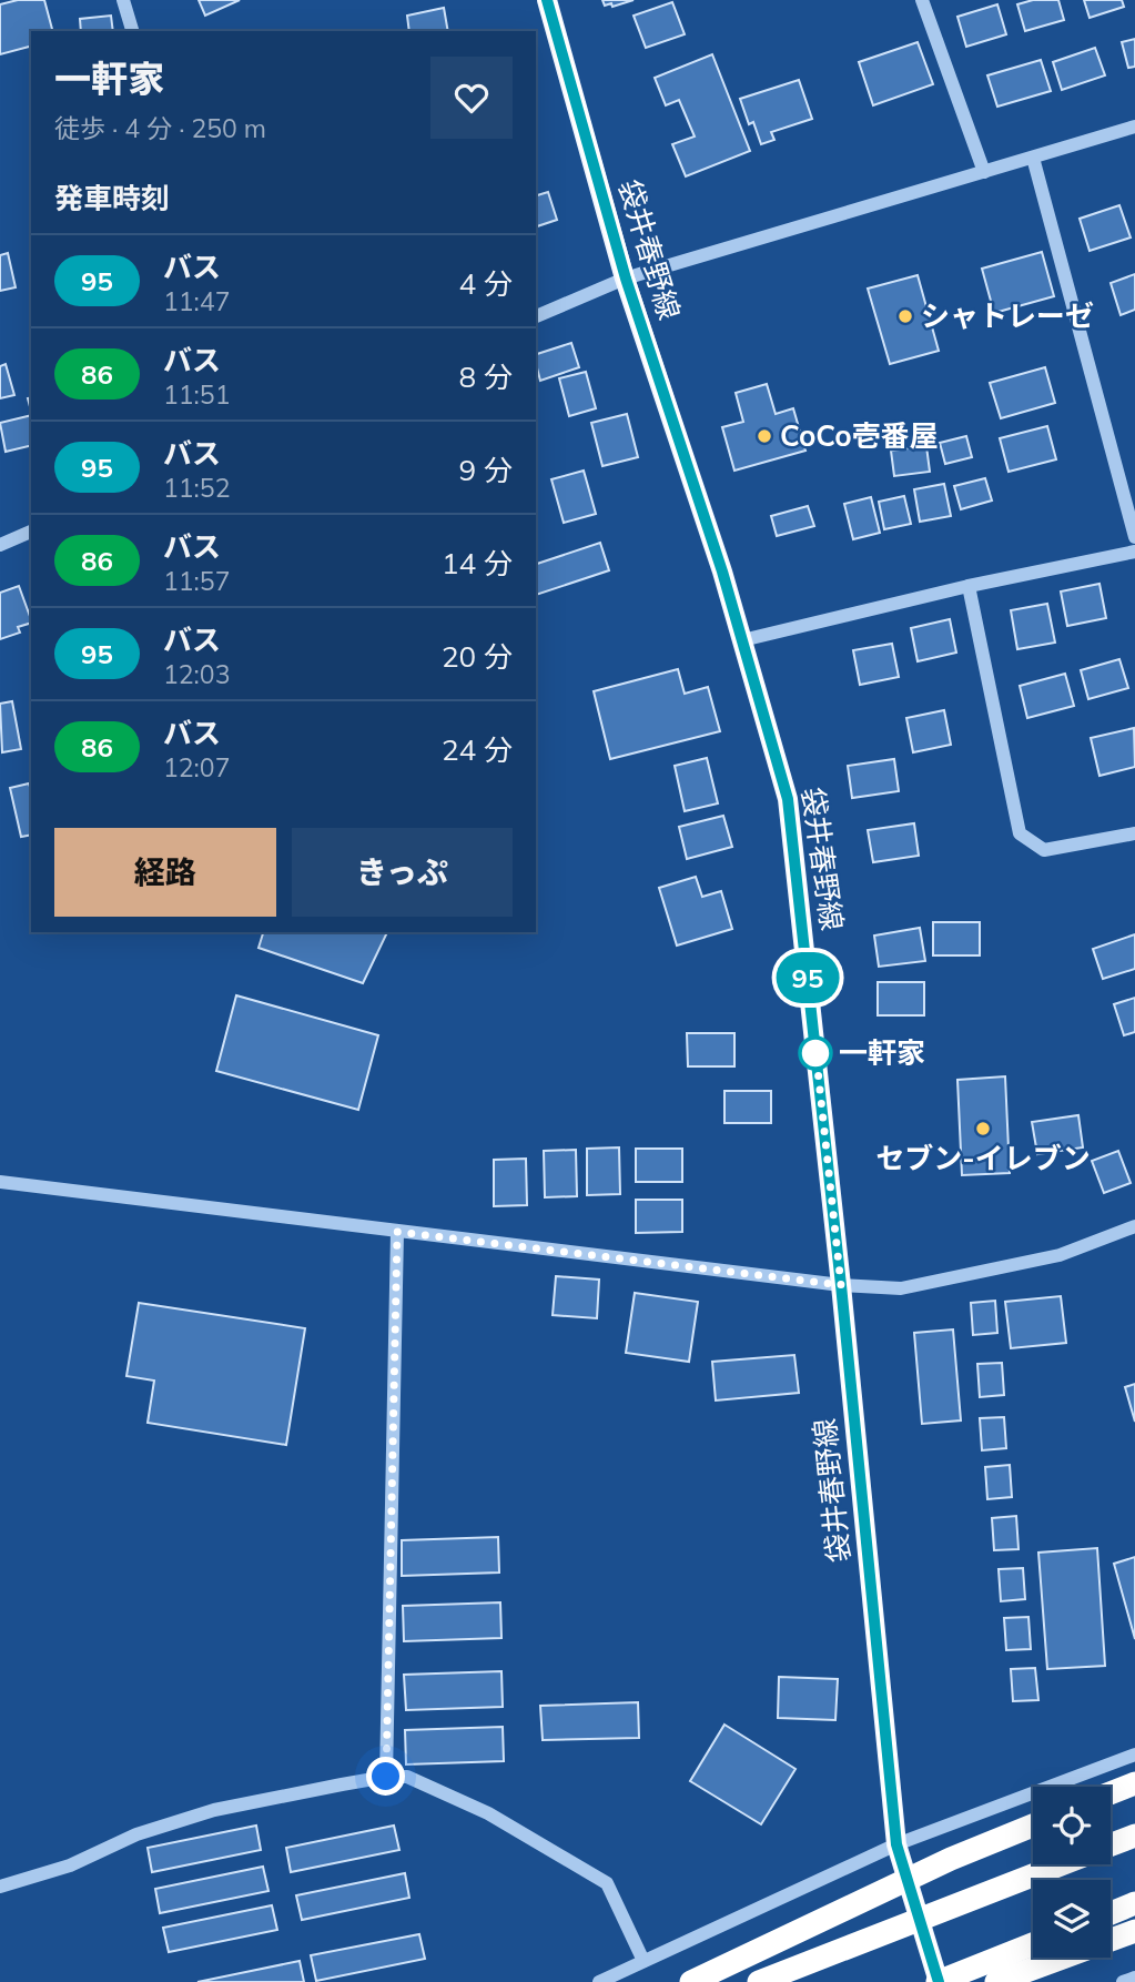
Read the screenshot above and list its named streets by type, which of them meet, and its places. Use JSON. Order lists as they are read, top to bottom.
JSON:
{
  "streets": {
    "main road": ["袋井春野線"]
  },
  "places": [
    "シャトレーゼ",
    "CoCo壱番屋",
    "一軒家",
    "セブン-イレブン"
  ],
  "lines": ["bus line 95"],
  "page": {
    "on_map": "95",
    "heading": [
      ["一軒家", "徒歩 · 4 分 · 250 m"],
      "発車時刻"
    ],
    "list": [
      {
        "mark": "95",
        "name": "バス",
        "note": "11:47",
        "value": "4 分"
      },
      {
        "mark": "86",
        "name": "バス",
        "note": "11:51",
        "value": "8 分"
      },
      {
        "mark": "95",
        "name": "バス",
        "note": "11:52",
        "value": "9 分"
      },
      {
        "mark": "86",
        "name": "バス",
        "note": "11:57",
        "value": "14 分"
      },
      {
        "mark": "95",
        "name": "バス",
        "note": "12:03",
        "value": "20 分"
      },
      {
        "mark": "86",
        "name": "バス",
        "note": "12:07",
        "value": "24 分"
      }
    ],
    "buttons": ["経路", "きっぷ"]
  }
}
